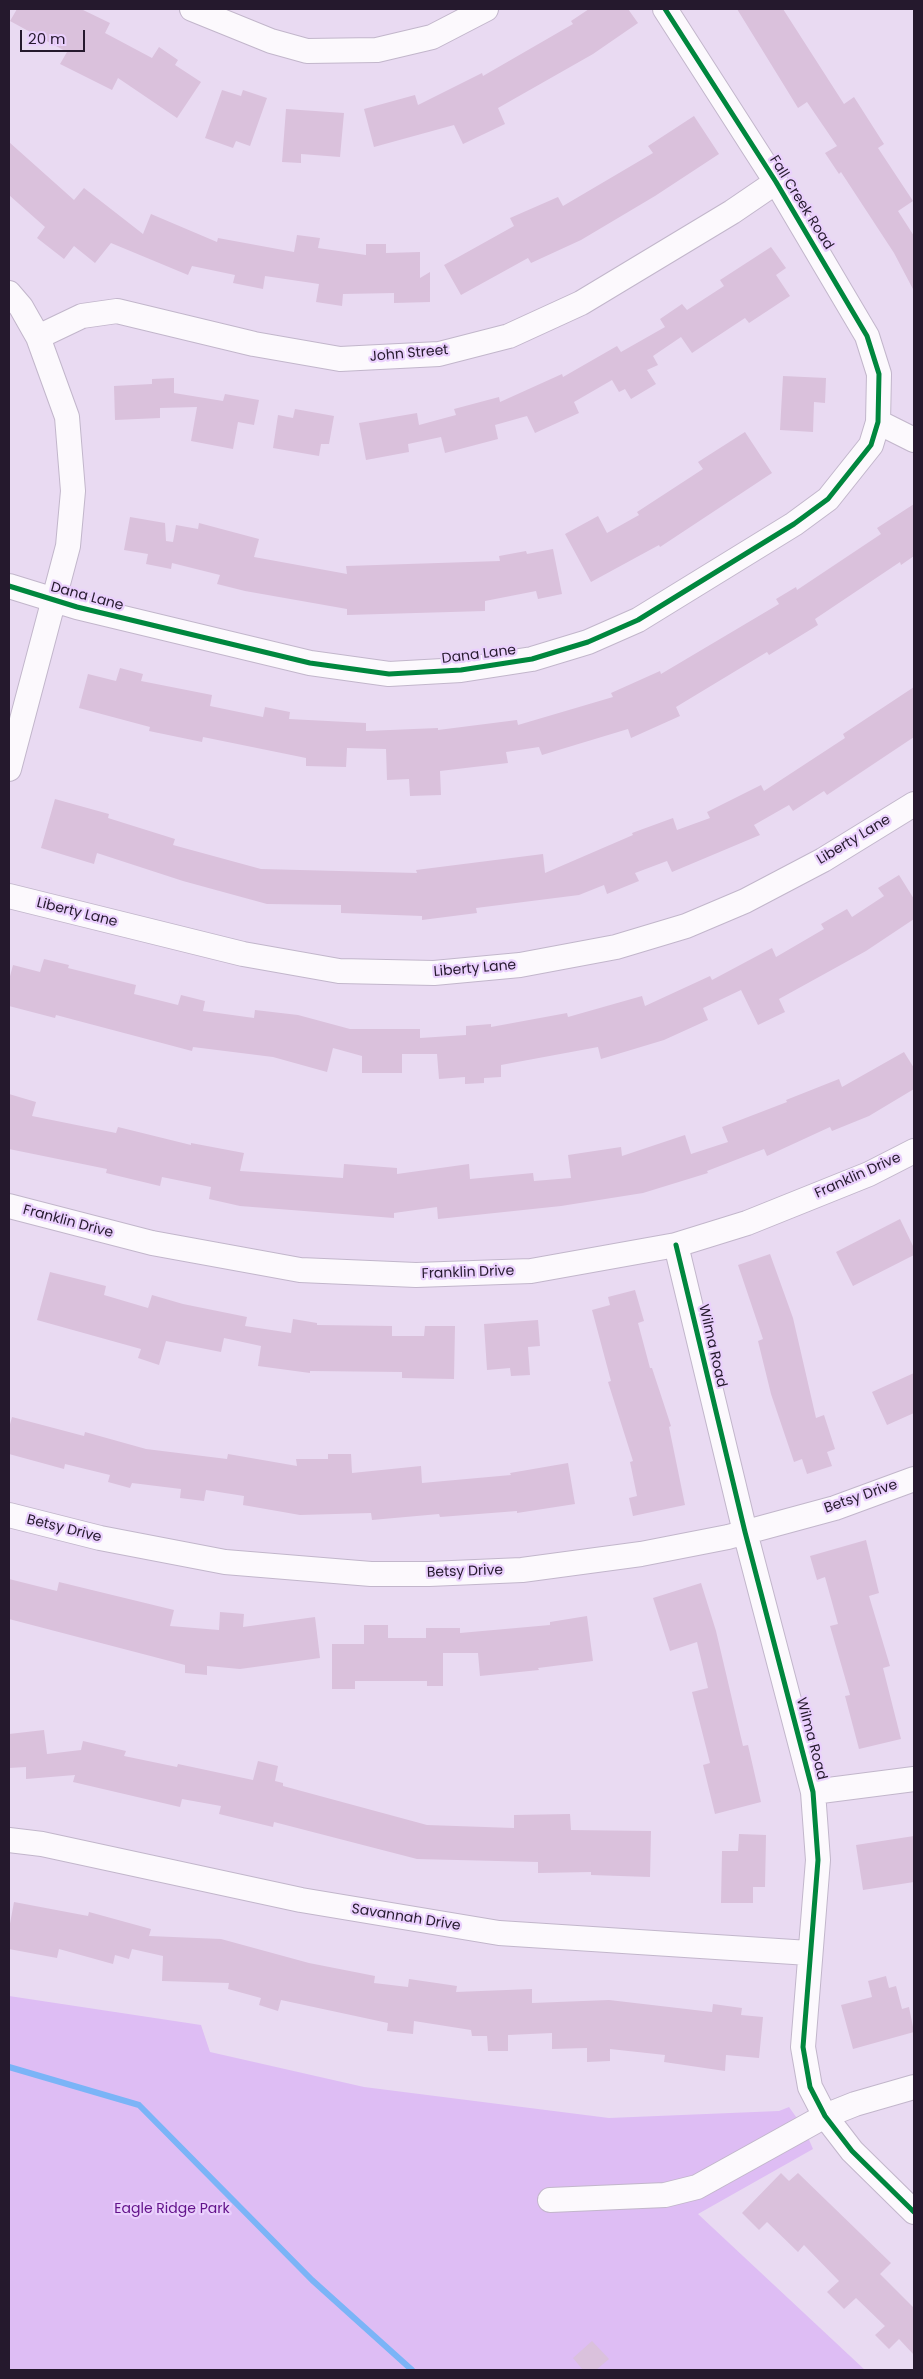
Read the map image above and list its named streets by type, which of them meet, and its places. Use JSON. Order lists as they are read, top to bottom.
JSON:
{
  "streets": {
    "street": [
      "Fall Creek Road",
      "John Street",
      "Dana Lane",
      "Liberty Lane",
      "Franklin Drive",
      "Wilma Road",
      "Betsy Drive",
      "Savannah Drive"
    ]
  },
  "crossings": [
    ["Fall Creek Road", "John Street"],
    ["Fall Creek Road", "Dana Lane"],
    ["Franklin Drive", "Wilma Road"],
    ["Wilma Road", "Betsy Drive"],
    ["Wilma Road", "Savannah Drive"]
  ],
  "parks": ["Eagle Ridge Park"],
  "scale_bar": "20 m"
}
